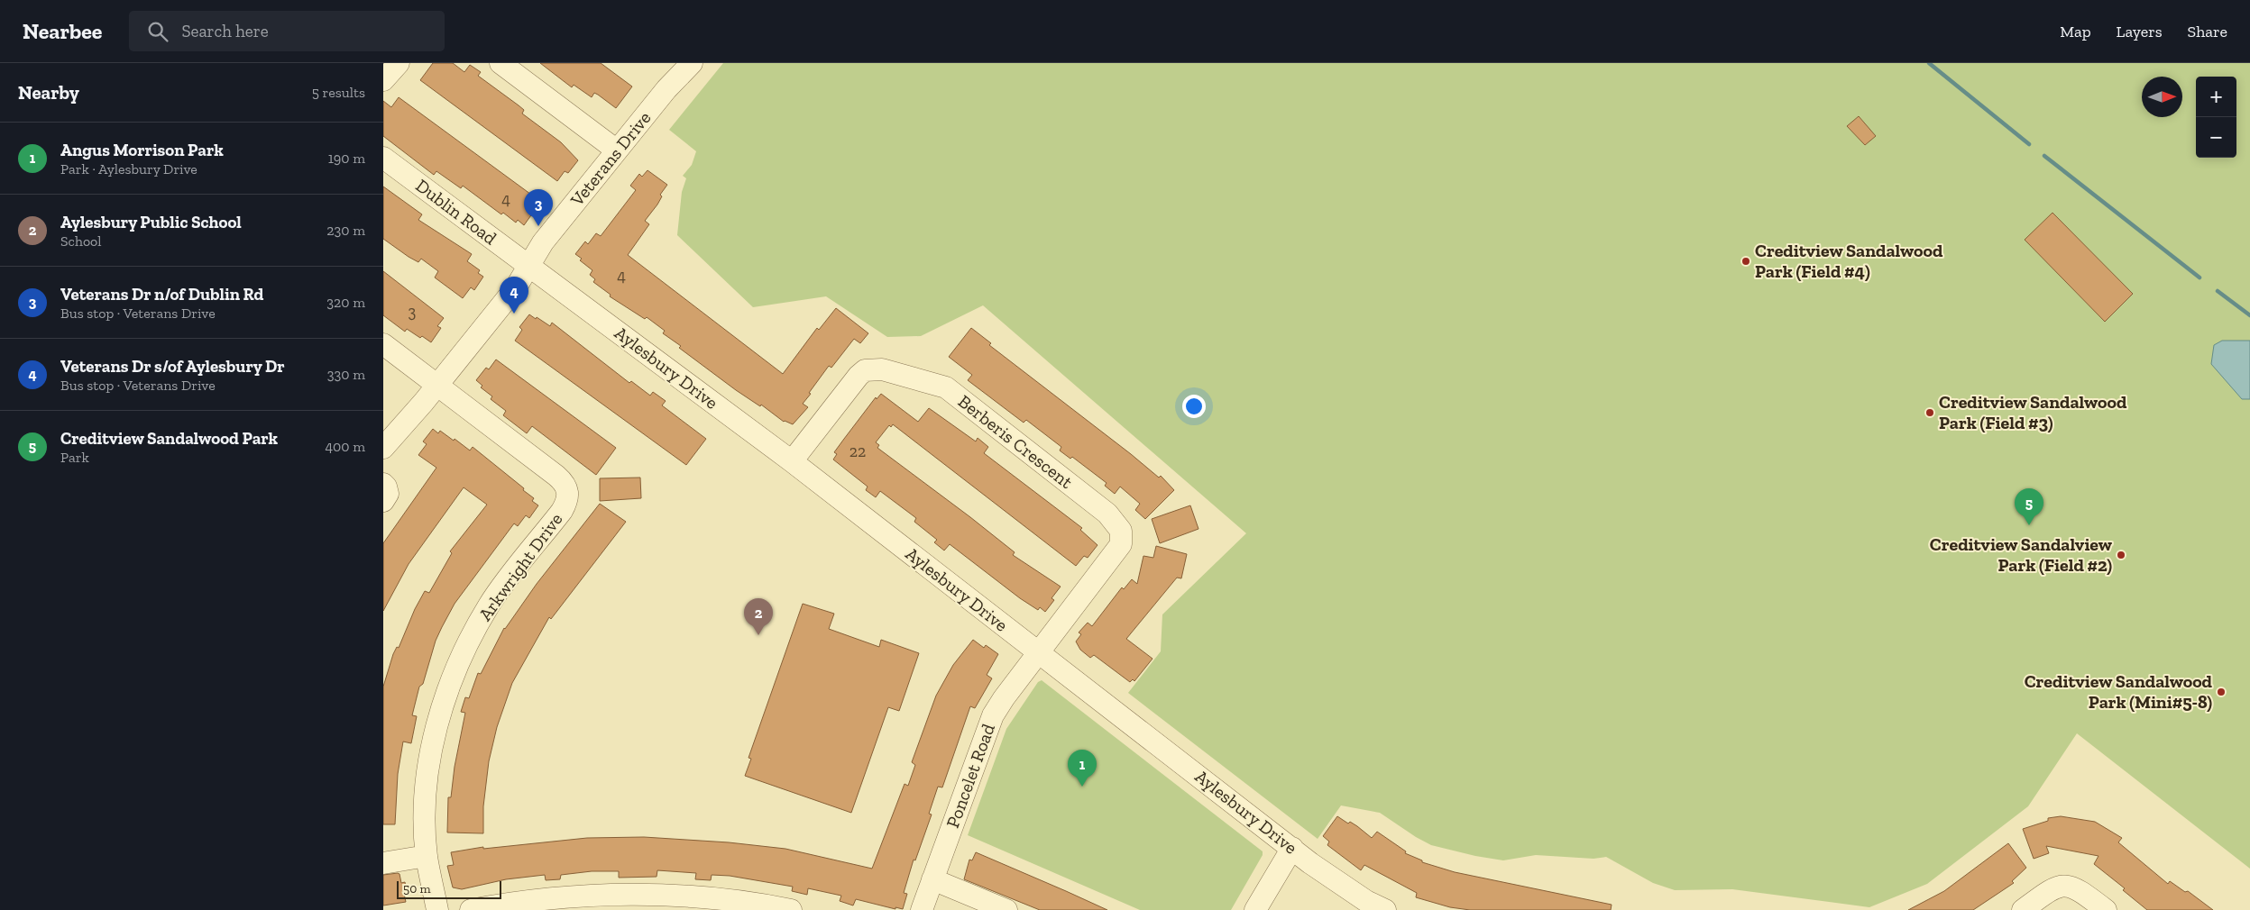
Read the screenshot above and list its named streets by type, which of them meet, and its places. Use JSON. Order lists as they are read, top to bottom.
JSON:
{
  "streets": {
    "street": [
      "Veterans Drive",
      "Dublin Road",
      "Aylesbury Drive",
      "Berberis Crescent",
      "Arkwright Drive",
      "Poncelet Road"
    ]
  },
  "crossings": [
    ["Veterans Drive", "Dublin Road"],
    ["Veterans Drive", "Aylesbury Drive"],
    ["Veterans Drive", "Arkwright Drive"],
    ["Dublin Road", "Aylesbury Drive"],
    ["Aylesbury Drive", "Berberis Crescent"],
    ["Aylesbury Drive", "Poncelet Road"],
    ["Berberis Crescent", "Poncelet Road"]
  ],
  "places": [
    "Creditview Sandalwood Park (Field #4)",
    "Creditview Sandalwood Park (Field #3)",
    "Creditview Sandalview Park (Field #2)",
    "Creditview Sandalwood Park (Mini#5-8)"
  ],
  "house_numbers": [
    "4",
    "4",
    "3",
    "22"
  ],
  "scale_bar": "50 m",
  "north": "right",
  "page": {
    "header": "Nearbee",
    "search": "Search here",
    "nav": ["Map", "Layers", "Share"],
    "heading": ["Nearby", "5 results"],
    "map_buttons": ["+", "−"],
    "list": [
      {
        "mark": "1",
        "name": "Angus Morrison Park",
        "note": "Park · Aylesbury Drive",
        "value": "190 m"
      },
      {
        "mark": "2",
        "name": "Aylesbury Public School",
        "note": "School",
        "value": "230 m"
      },
      {
        "mark": "3",
        "name": "Veterans Dr n/of Dublin Rd",
        "note": "Bus stop · Veterans Drive",
        "value": "320 m"
      },
      {
        "mark": "4",
        "name": "Veterans Dr s/of Aylesbury Dr",
        "note": "Bus stop · Veterans Drive",
        "value": "330 m"
      },
      {
        "mark": "5",
        "name": "Creditview Sandalwood Park",
        "note": "Park",
        "value": "400 m"
      }
    ],
    "pins": [
      "3",
      "4",
      "5",
      "2",
      "1"
    ],
    "scale": "50 m"
  }
}
